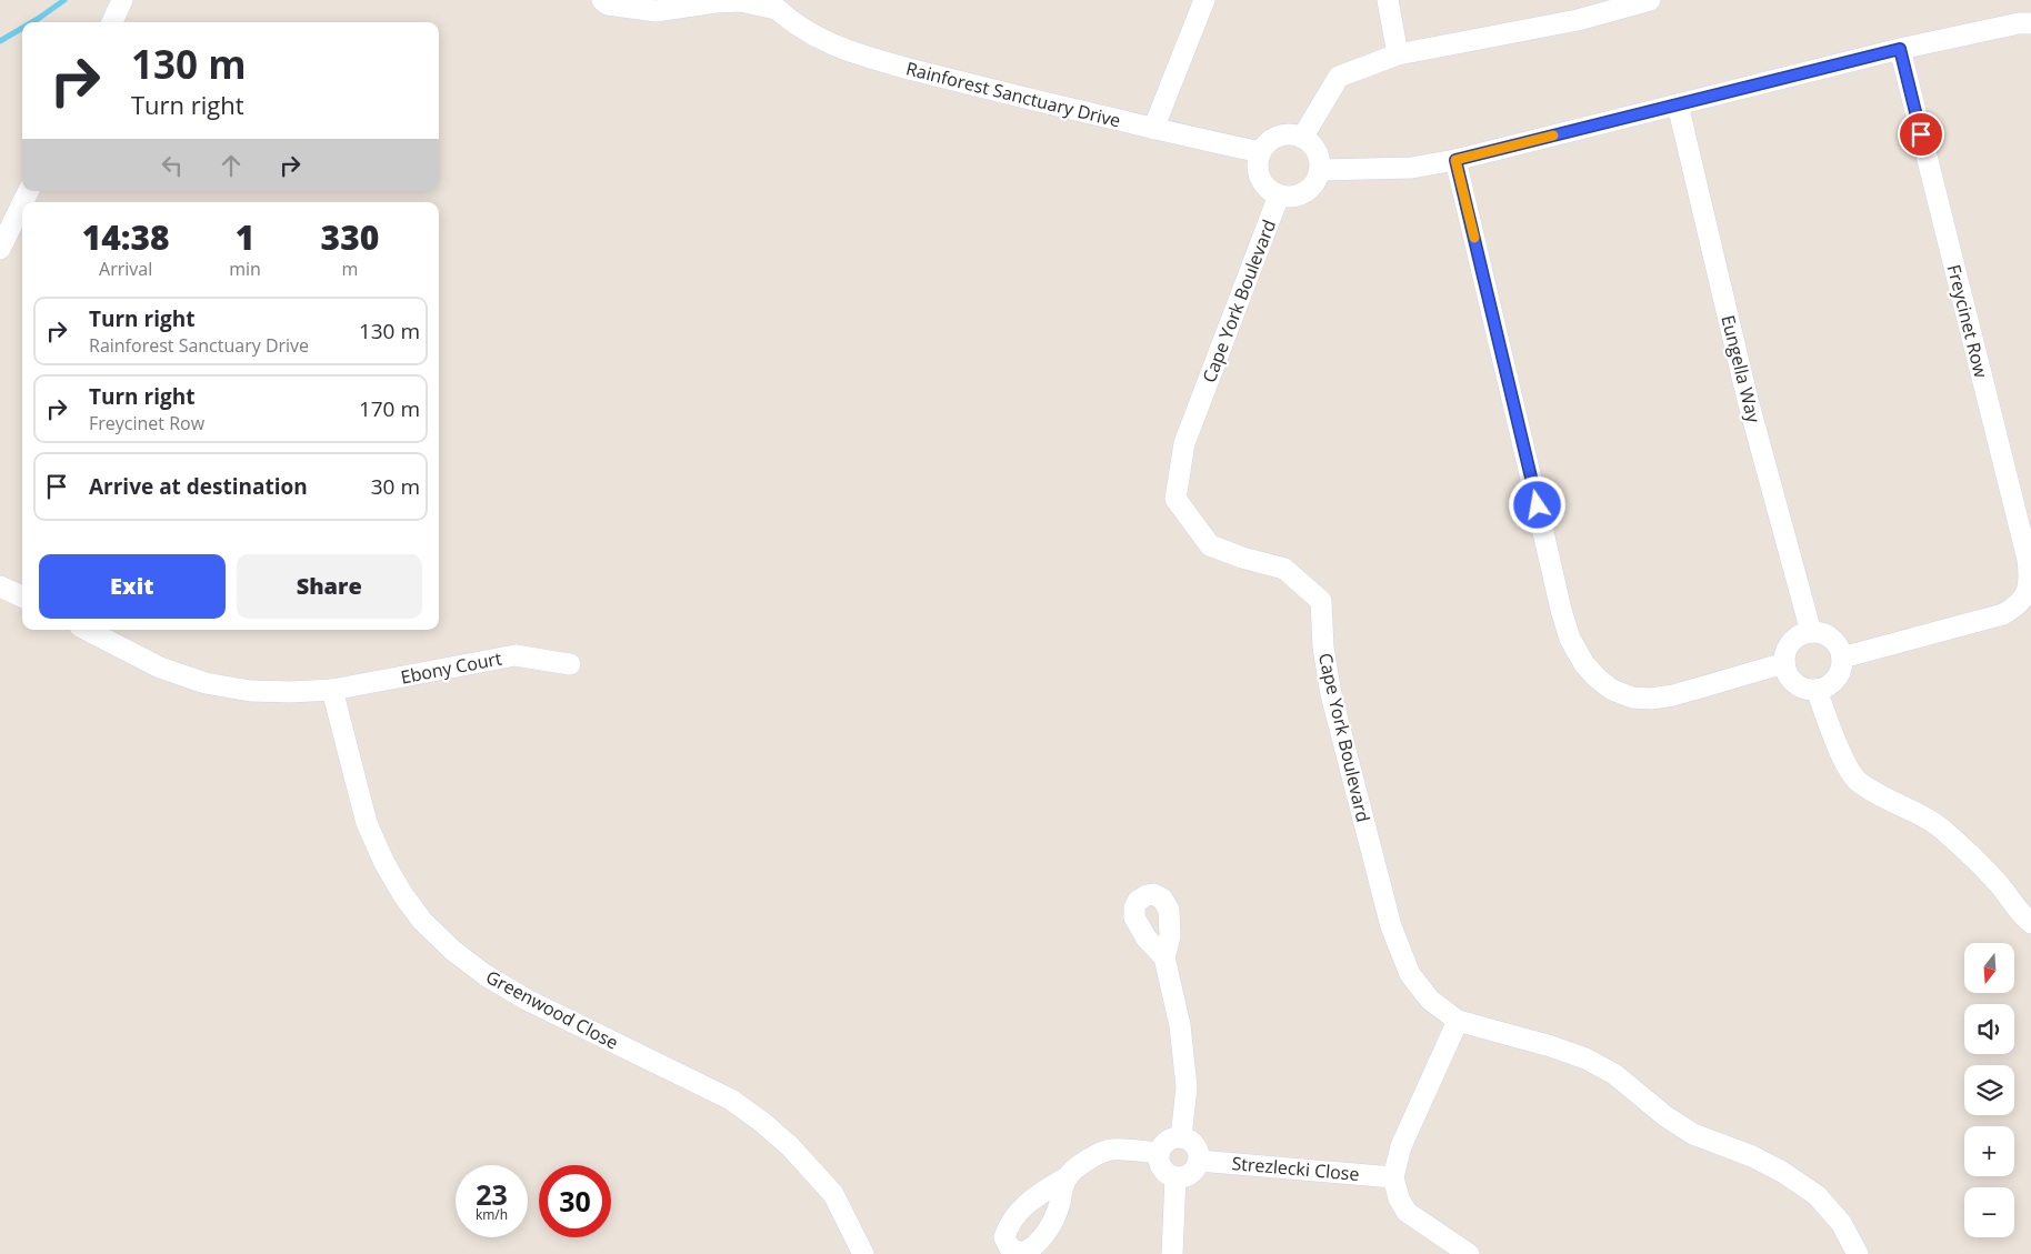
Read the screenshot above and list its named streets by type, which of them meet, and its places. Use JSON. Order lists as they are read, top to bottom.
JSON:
{
  "streets": {
    "street": [
      "Rainforest Sanctuary Drive",
      "Cape York Boulevard",
      "Freycinet Row",
      "Eungella Way",
      "Ebony Court",
      "Greenwood Close",
      "Strezlecki Close"
    ]
  },
  "crossings": [
    ["Rainforest Sanctuary Drive", "Cape York Boulevard"],
    ["Freycinet Row", "Eungella Way"],
    ["Ebony Court", "Greenwood Close"]
  ],
  "north": "bottom",
  "page": {
    "turn": ["130 m", "Turn right"],
    "eta": [
      "14:38",
      "Arrival",
      "1",
      "min",
      "330",
      "m"
    ],
    "list": [
      {
        "name": "Turn right",
        "note": "Rainforest Sanctuary Drive",
        "value": "130 m"
      },
      {
        "name": "Turn right",
        "note": "Freycinet Row",
        "value": "170 m"
      },
      {
        "name": "Arrive at destination",
        "value": "30 m"
      }
    ],
    "buttons": ["Exit", "Share"],
    "map_buttons": ["+", "−"],
    "speed": "23 km/h",
    "limit": "30"
  }
}
